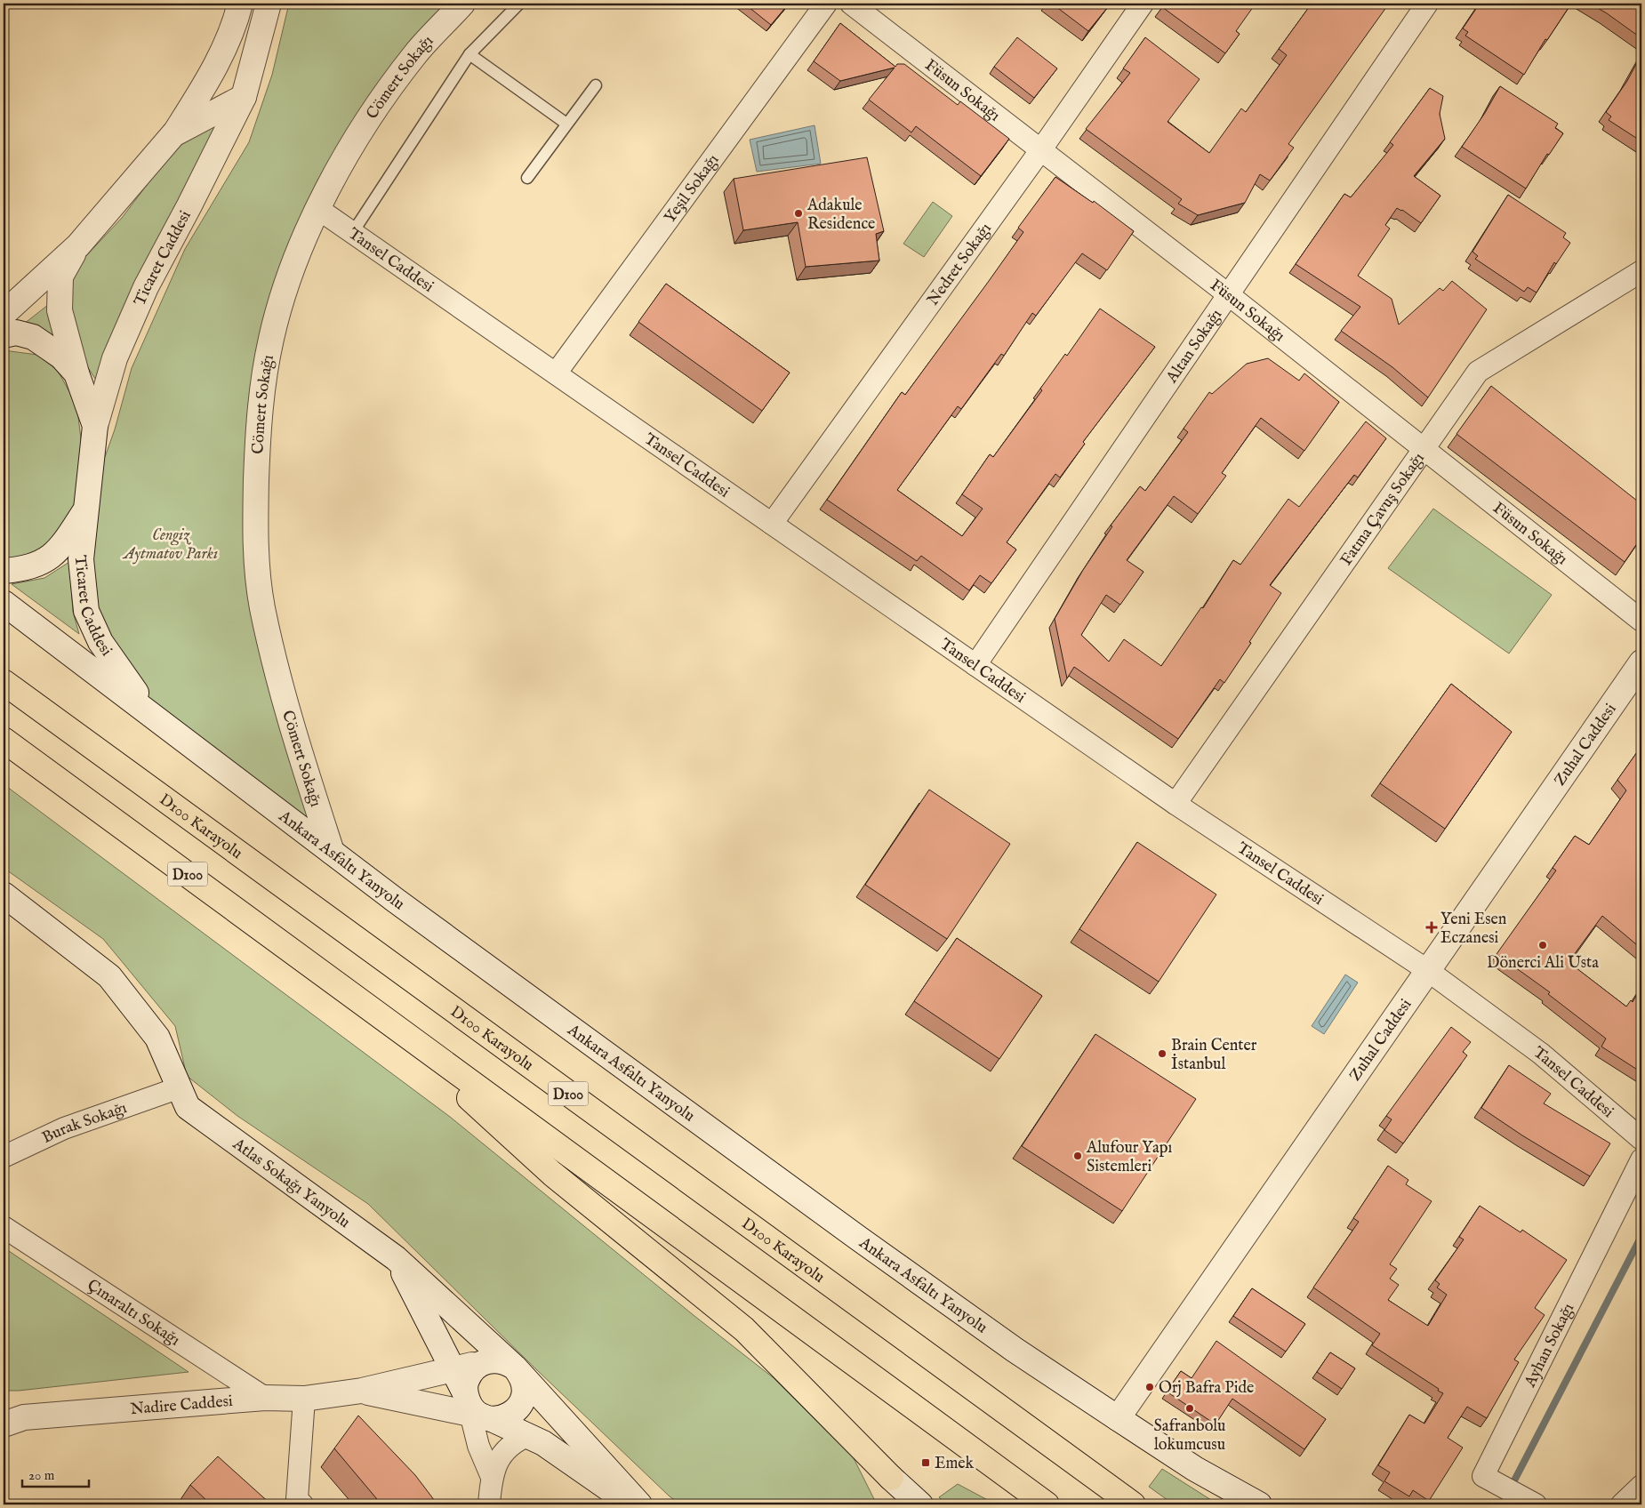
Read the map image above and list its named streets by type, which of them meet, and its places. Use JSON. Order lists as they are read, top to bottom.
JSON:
{
  "streets": {
    "highway": ["D100 Karayolu", "D100"],
    "main road": [
      "Cömert Sokağı",
      "Ticaret Caddesi",
      "Zuhal Caddesi",
      "Ankara Asfaltı Yanyolu",
      "Atlas Sokağı Yanyolu",
      "Nadire Caddesi"
    ],
    "street": [
      "Füsun Sokağı",
      "Yeşil Sokağı",
      "Tansel Caddesi",
      "Nedret Sokağı",
      "Altan Sokağı",
      "Fatma Çavuş Sokağı",
      "Burak Sokağı",
      "Çınaraltı Sokağı",
      "Ayhan Sokağı"
    ]
  },
  "crossings": [
    ["Cömert Sokağı", "Tansel Caddesi"],
    ["Cömert Sokağı", "Ankara Asfaltı Yanyolu"],
    ["Füsun Sokağı", "Nedret Sokağı"],
    ["Füsun Sokağı", "Altan Sokağı"],
    ["Füsun Sokağı", "Fatma Çavuş Sokağı"],
    ["Yeşil Sokağı", "Tansel Caddesi"],
    ["Ticaret Caddesi", "Ankara Asfaltı Yanyolu"],
    ["Tansel Caddesi", "Nedret Sokağı"],
    ["Tansel Caddesi", "Altan Sokağı"],
    ["Tansel Caddesi", "Fatma Çavuş Sokağı"],
    ["Tansel Caddesi", "Zuhal Caddesi"],
    ["Zuhal Caddesi", "Ankara Asfaltı Yanyolu"],
    ["Atlas Sokağı Yanyolu", "Nadire Caddesi"],
    ["Çınaraltı Sokağı", "Nadire Caddesi"]
  ],
  "parks": ["Cengiz Aytmatov Parkı"],
  "places": {
    "other": [
      "Adakule Residence",
      "Dönerci Ali Usta",
      "Brain Center İstanbul",
      "Alufour Yapı Sistemleri",
      "Orj Bafra Pide",
      "Safranbolu lokumcusu"
    ],
    "health": ["Yeni Esen Eczanesi"],
    "transit": ["Emek"]
  },
  "scale_bar": "20 m"
}
